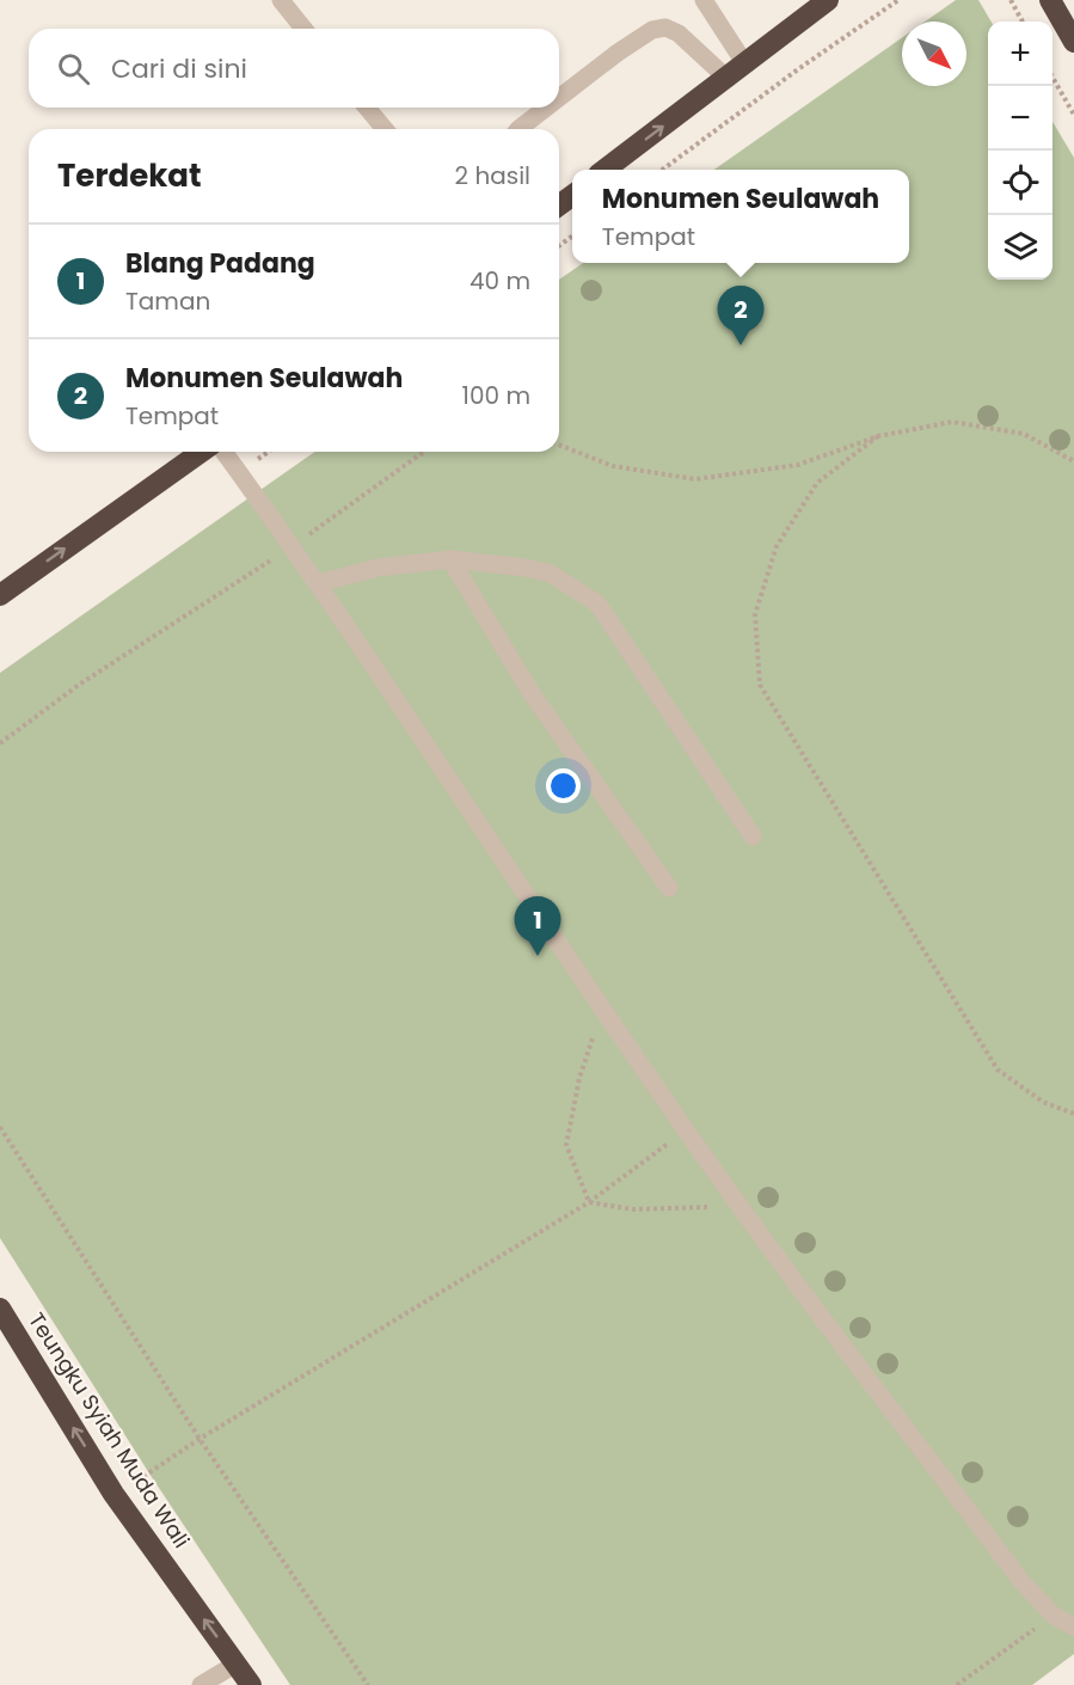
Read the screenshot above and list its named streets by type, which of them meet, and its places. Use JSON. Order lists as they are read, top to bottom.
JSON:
{
  "streets": {
    "highway": ["Teungku Syiah Muda Wali"]
  },
  "one_way": ["Teungku Syiah Muda Wali"],
  "north": "bottom right",
  "page": {
    "map_buttons": ["+", "−"],
    "search": "Cari di sini",
    "heading": ["Terdekat", "2 hasil"],
    "popup": ["Monumen Seulawah", "Tempat"],
    "list": [
      {
        "mark": "1",
        "name": "Blang Padang",
        "note": "Taman",
        "value": "40 m"
      },
      {
        "mark": "2",
        "name": "Monumen Seulawah",
        "note": "Tempat",
        "value": "100 m"
      }
    ],
    "pins": ["2", "1"]
  }
}
